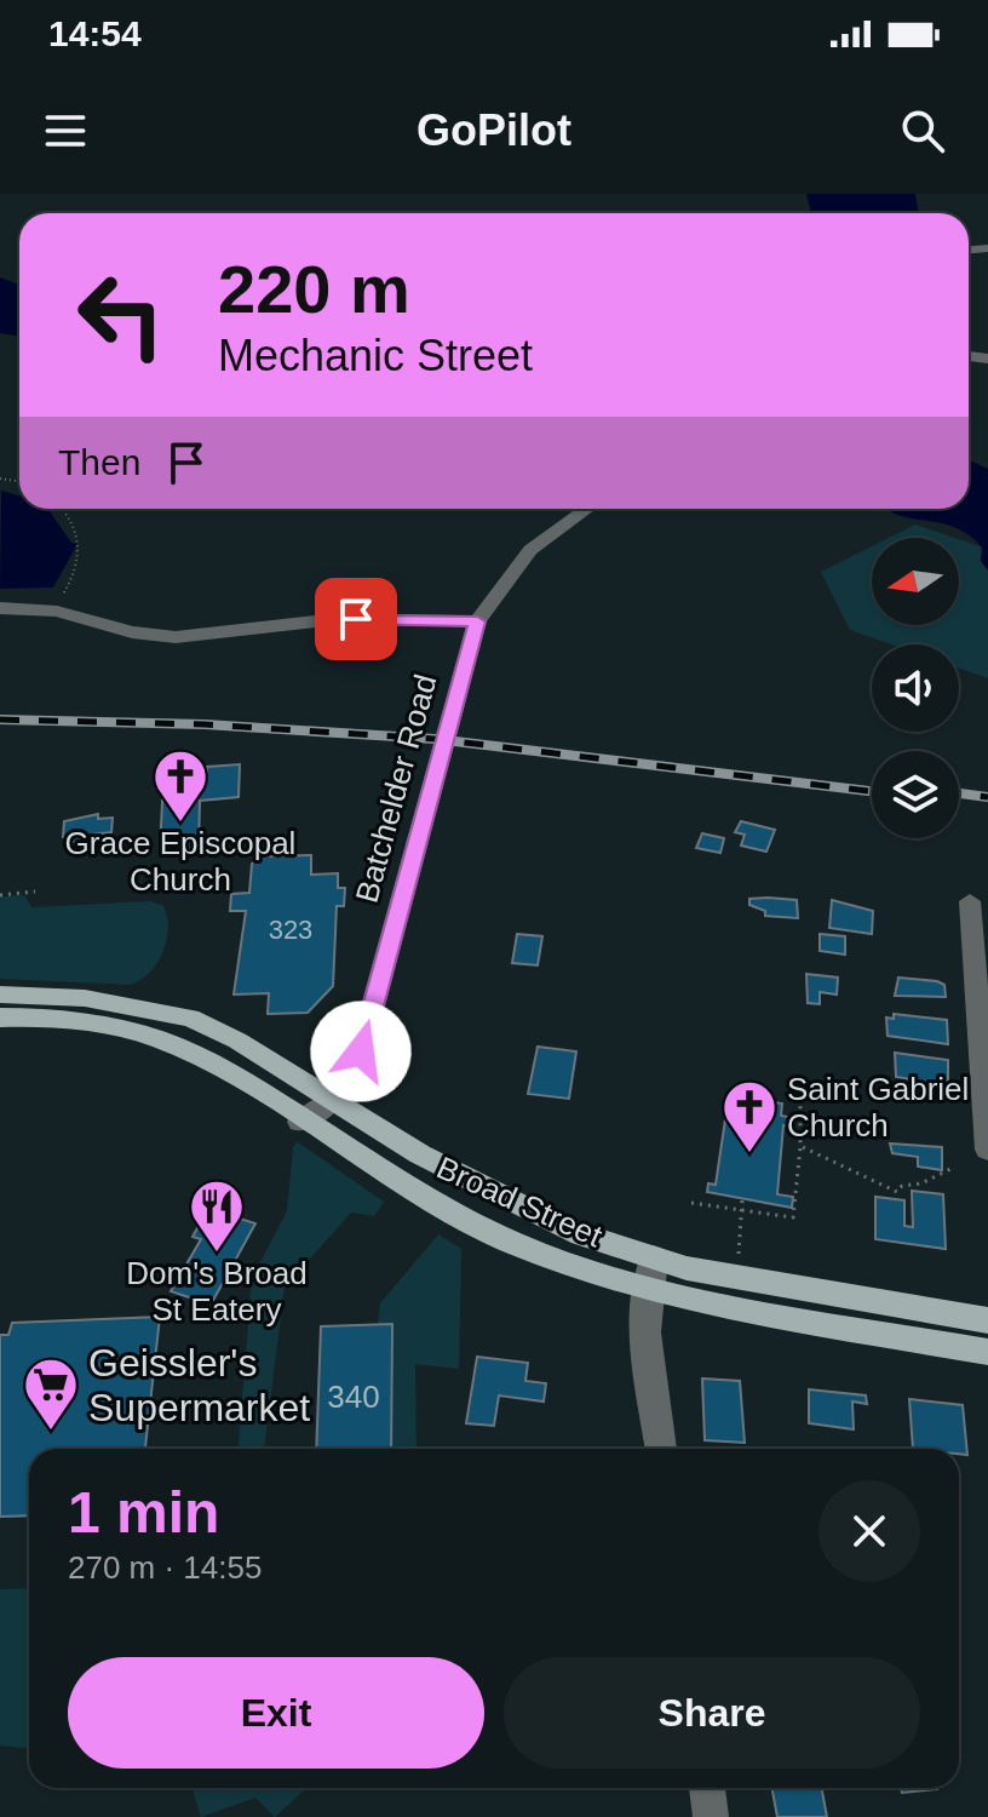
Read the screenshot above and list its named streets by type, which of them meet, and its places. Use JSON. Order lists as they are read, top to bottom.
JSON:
{
  "streets": {
    "main road": ["Broad Street"],
    "street": ["Batchelder Road"]
  },
  "crossings": [
    ["Batchelder Road", "Broad Street"]
  ],
  "places": {
    "church": ["Grace Episcopal Church", "Saint Gabriel Church"],
    "restaurant": ["Dom's Broad St Eatery"],
    "supermarket": ["Geissler's Supermarket"]
  },
  "house_numbers": ["323", "340"],
  "north": "left",
  "page": {
    "status": "14:54",
    "header": "GoPilot",
    "turn": ["220 m", "Mechanic Street"],
    "then": "Then",
    "heading": ["1 min", "270 m · 14:55"],
    "buttons": ["Exit", "Share"]
  }
}
